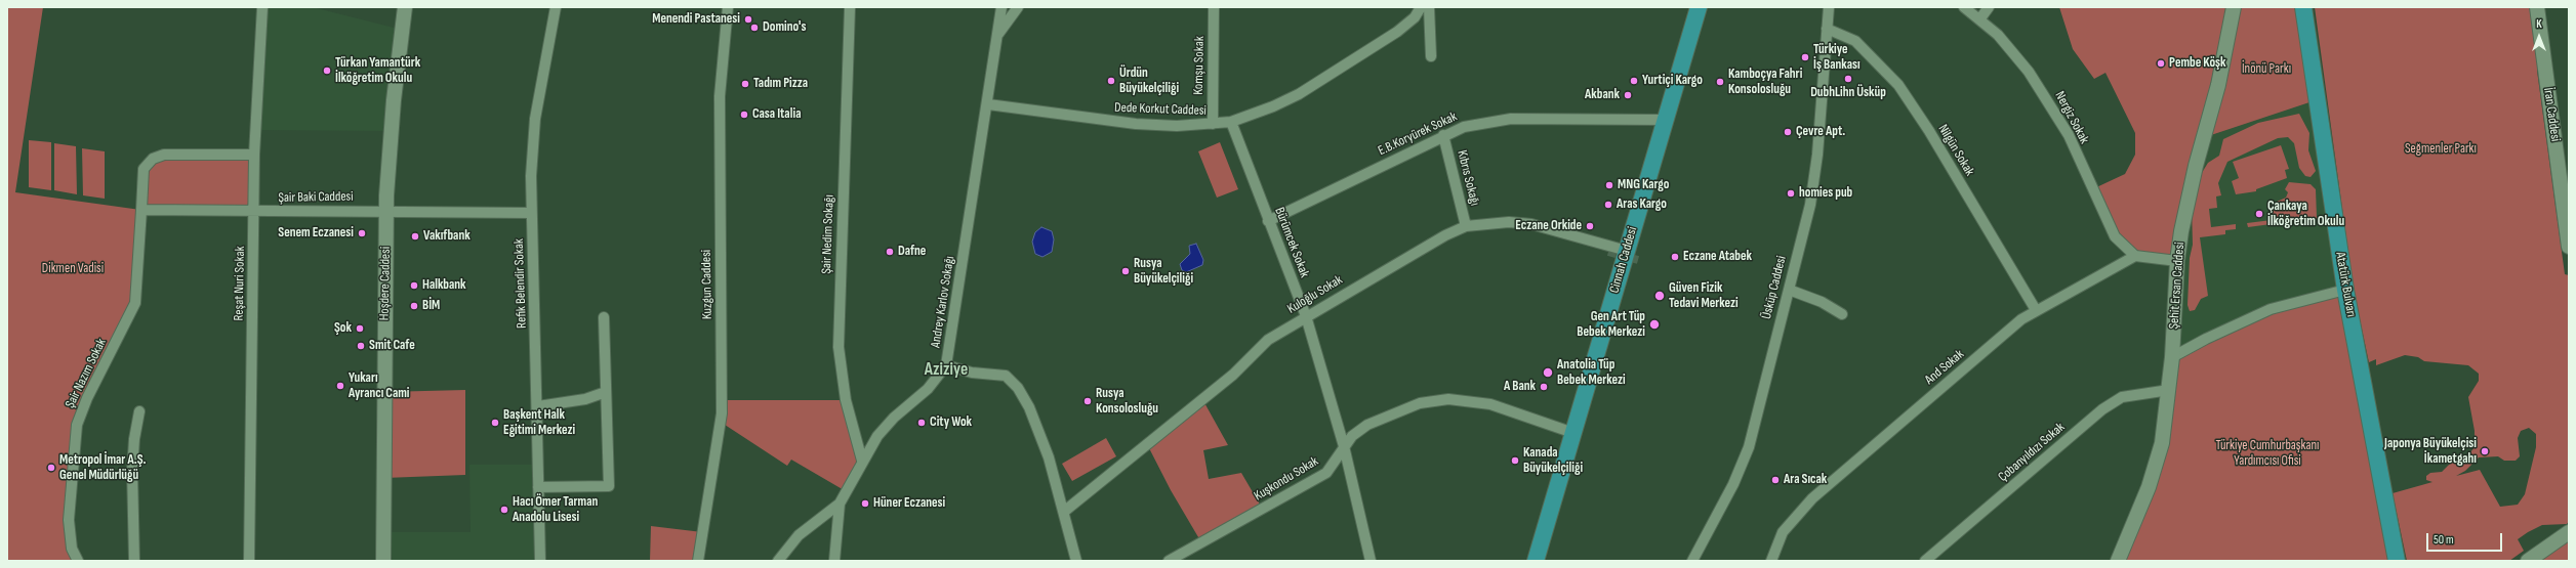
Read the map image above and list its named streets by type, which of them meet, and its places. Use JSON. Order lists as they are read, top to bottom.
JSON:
{
  "streets": {
    "main road": [
      "İran Caddesi",
      "Cinnah Caddesi",
      "Hoşdere Caddesi",
      "Atatürk Bulvarı",
      "Şehit Ersan Caddesi"
    ],
    "street": [
      "Komşu Sokak",
      "Dede Korkut Caddesi",
      "Nergiz Sokak",
      "E.B.Koryürek Sokak",
      "Nilgün Sokak",
      "Kıbrıs Sokağı",
      "Şair Baki Caddesi",
      "Şair Nedim Sokağı",
      "Bürümcek Sokak",
      "Reşat Nuri Sokak",
      "Refik Belendir Sokak",
      "Kuzgun Caddesi",
      "Üsküp Caddesi",
      "Kuloğlu Sokak",
      "Andrey Karlov Sokağı",
      "And Sokak",
      "Şair Nazım Sokak",
      "Çobanyıldızı Sokak",
      "Kuşkondu Sokak"
    ]
  },
  "crossings": [
    ["Komşu Sokak", "Dede Korkut Caddesi"],
    ["Dede Korkut Caddesi", "Bürümcek Sokak"],
    ["Dede Korkut Caddesi", "Andrey Karlov Sokağı"],
    ["Nergiz Sokak", "And Sokak"],
    ["E.B.Koryürek Sokak", "Kıbrıs Sokağı"],
    ["E.B.Koryürek Sokak", "Bürümcek Sokak"],
    ["E.B.Koryürek Sokak", "Cinnah Caddesi"],
    ["Nilgün Sokak", "Üsküp Caddesi"],
    ["Nilgün Sokak", "And Sokak"],
    ["Kıbrıs Sokağı", "Kuloğlu Sokak"],
    ["Şair Baki Caddesi", "Reşat Nuri Sokak"],
    ["Şair Baki Caddesi", "Hoşdere Caddesi"],
    ["Şair Baki Caddesi", "Refik Belendir Sokak"],
    ["Şair Baki Caddesi", "Şair Nazım Sokak"],
    ["Bürümcek Sokak", "Kuloğlu Sokak"],
    ["Bürümcek Sokak", "Kuşkondu Sokak"],
    ["Cinnah Caddesi", "Kuloğlu Sokak"],
    ["Cinnah Caddesi", "Kuşkondu Sokak"],
    ["Şehit Ersan Caddesi", "Çobanyıldızı Sokak"],
    ["Kuloğlu Sokak", "Andrey Karlov Sokağı"]
  ],
  "districts": ["Aziziye"],
  "parks": [
    "İnönü Parkı",
    "Seğmenler Parkı",
    "Dikmen Vadisi",
    "Türkiye Cumhurbaşkanı Yardımcısı Ofisi"
  ],
  "places": [
    "Menendi Pastanesi",
    "Domino's",
    "Türkiye İş Bankası",
    "Pembe Köşk",
    "Türkan Yamantürk İlköğretim Okulu",
    "DubhLihn Üsküp",
    "Ürdün Büyükelçiliği",
    "Yurtiçi Kargo",
    "Kamboçya Fahri Konsolosluğu",
    "Tadım Pizza",
    "Akbank",
    "Casa Italia",
    "Çevre Apt.",
    "MNG Kargo",
    "homies pub",
    "Aras Kargo",
    "Çankaya İlköğretim Okulu",
    "Eczane Orkide",
    "Senem Eczanesi",
    "Vakıfbank",
    "Dafne",
    "Eczane Atabek",
    "Rusya Büyükelçiliği",
    "Halkbank",
    "Güven Fizik Tedavi Merkezi",
    "BİM",
    "Gen Art Tüp Bebek Merkezi",
    "Şok",
    "Smit Cafe",
    "Anatolia Tüp Bebek Merkezi",
    "Yukarı Ayrancı Cami",
    "A Bank",
    "Rusya Konsolosluğu",
    "Başkent Halk Eğitimi Merkezi",
    "City Wok",
    "Japonya Büyükelçisi İkametgahı",
    "Kanada Büyükelçiliği",
    "Metropol İmar A.Ş. Genel Müdürlüğü",
    "Ara Sıcak",
    "Hüner Eczanesi",
    "Hacı Ömer Tarman Anadolu Lisesi"
  ],
  "scale_bar": "50 m",
  "north": "top"
}
